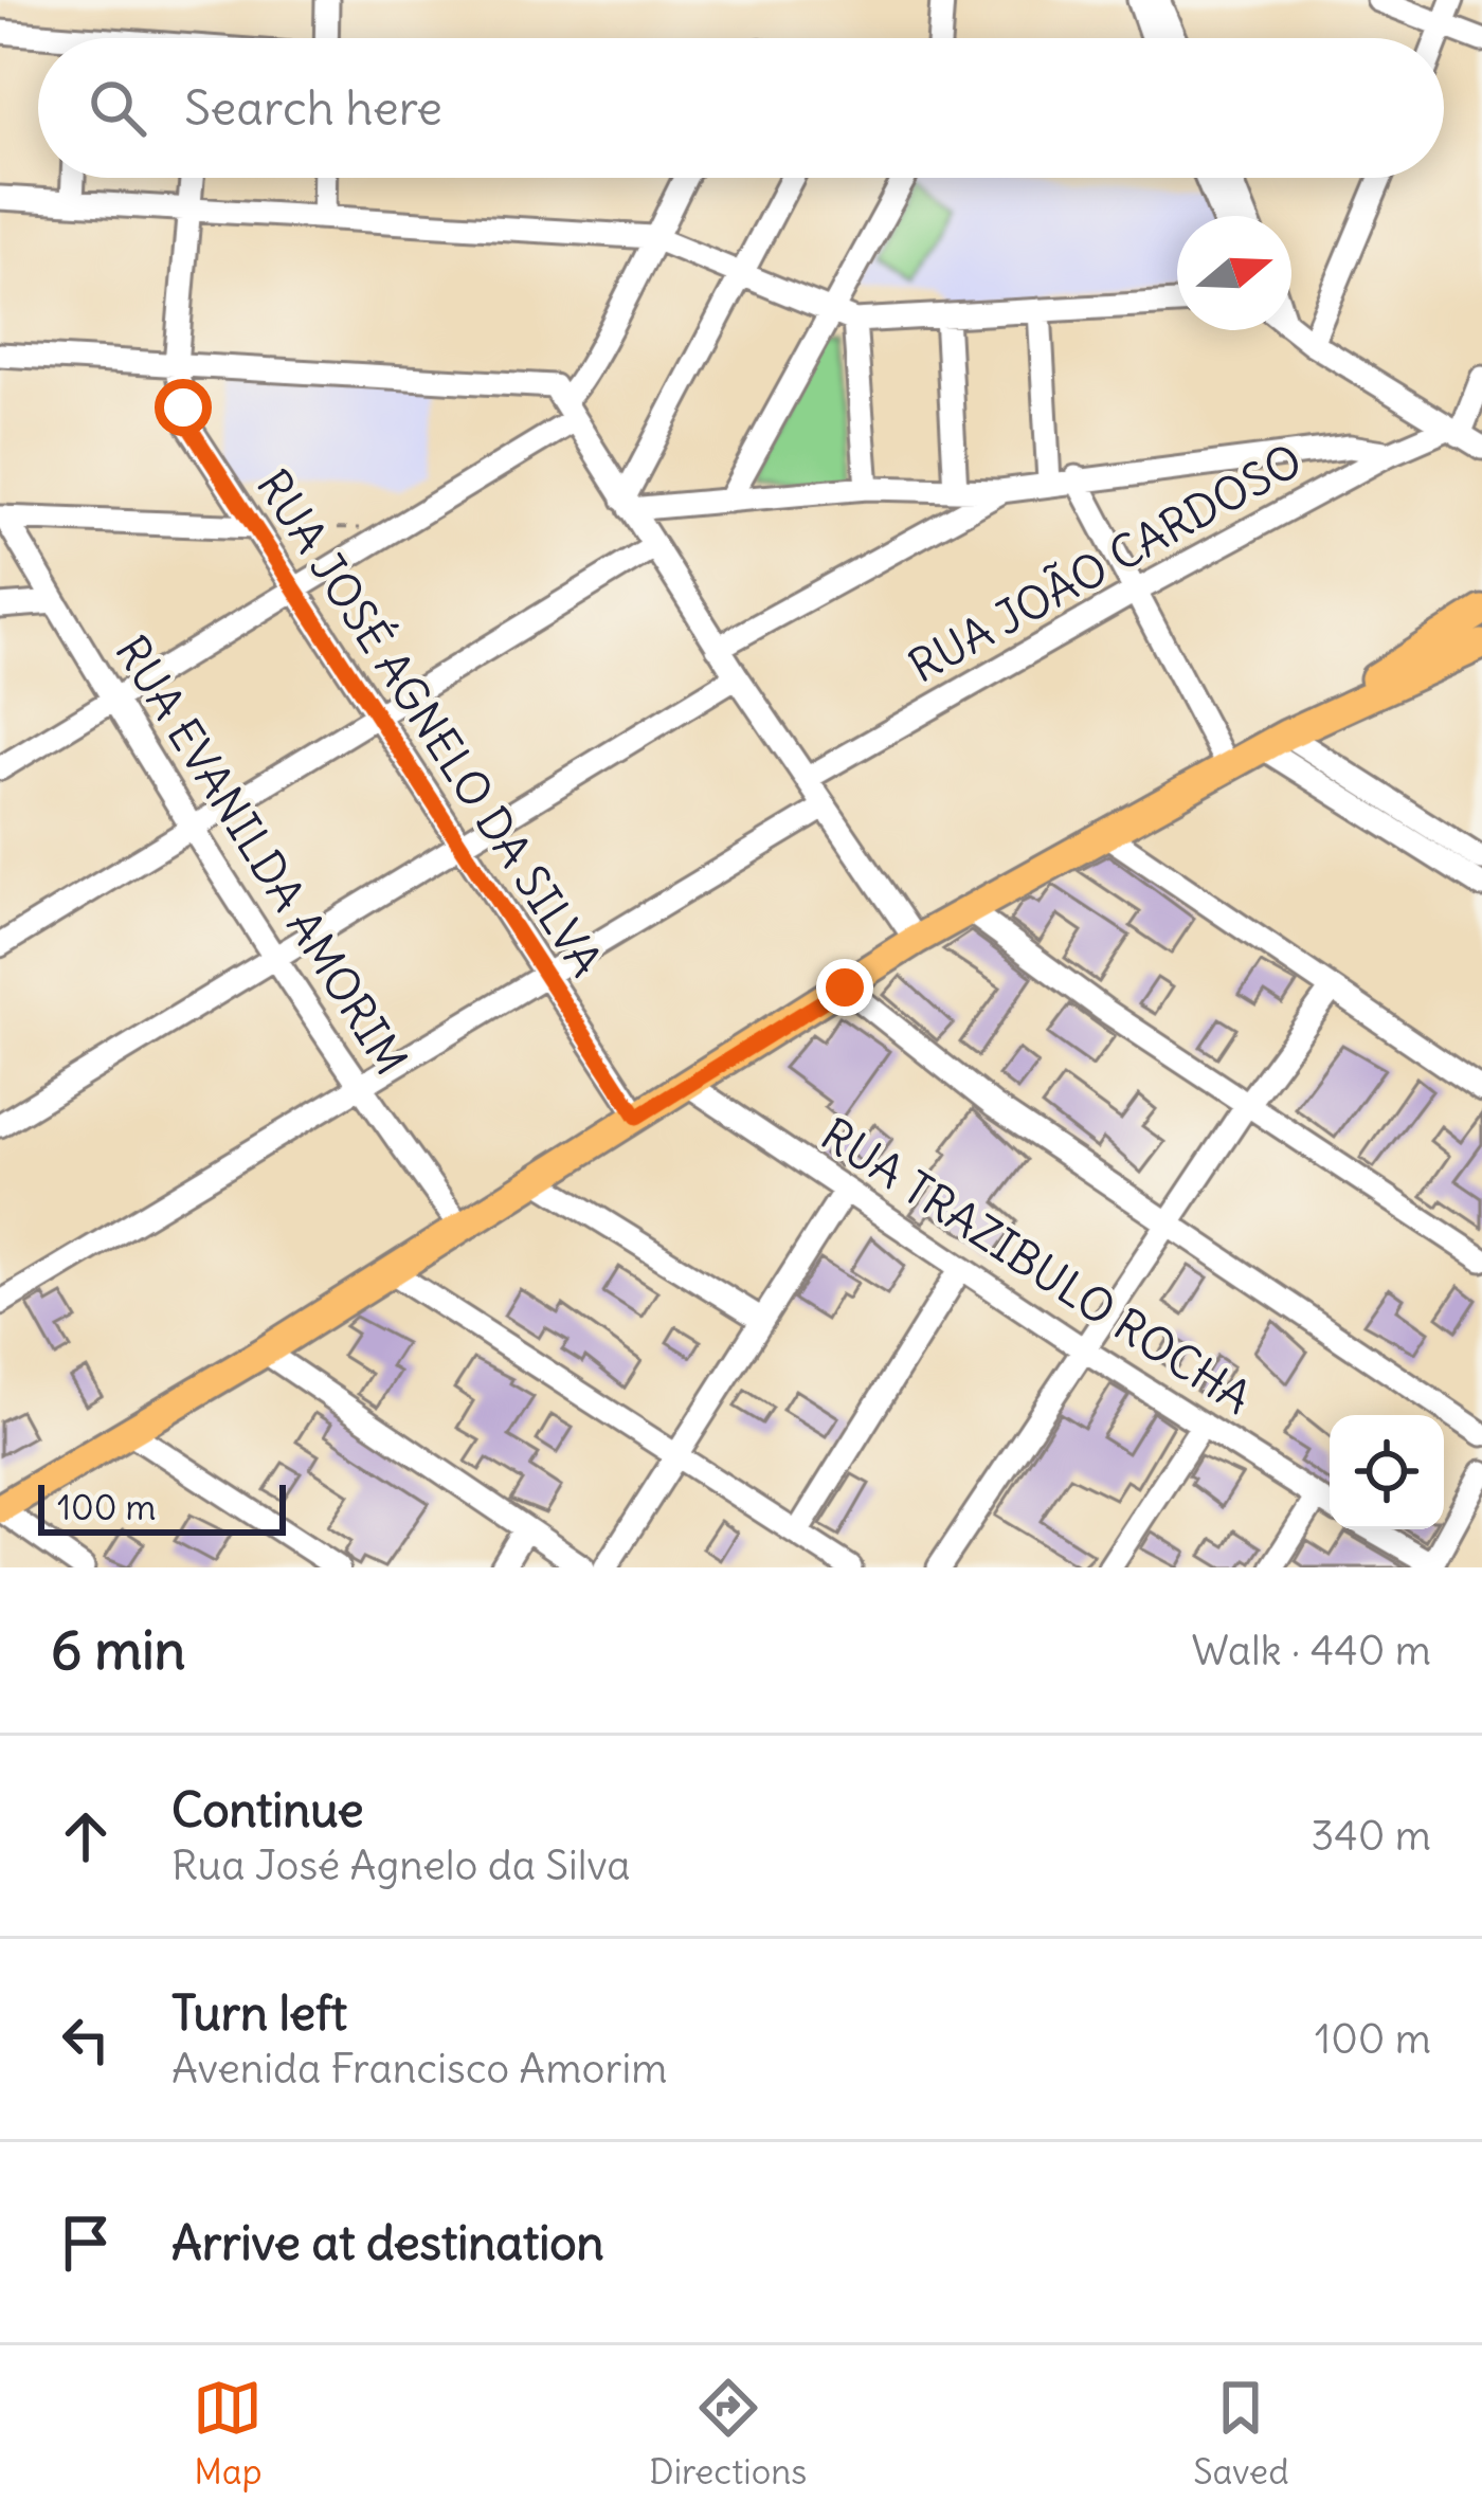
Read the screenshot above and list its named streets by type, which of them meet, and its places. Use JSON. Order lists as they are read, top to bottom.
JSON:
{
  "streets": {
    "street": [
      "RUA JOÃO CARDOSO",
      "RUA JOSÉ AGNELO DA SILVA",
      "RUA EVANILDA AMORIM",
      "RUA TRAZIBULO ROCHA"
    ]
  },
  "scale_bar": "100 m",
  "north": "right",
  "page": {
    "search": "Search here",
    "scale": "100 m",
    "heading": ["6 min", "Walk · 440 m"],
    "list": [
      ["Continue", "Rua José Agnelo da Silva", "340 m"],
      ["Turn left", "Avenida Francisco Amorim", "100 m"],
      "Arrive at destination"
    ],
    "nav": ["Map", "Directions", "Saved"]
  }
}
